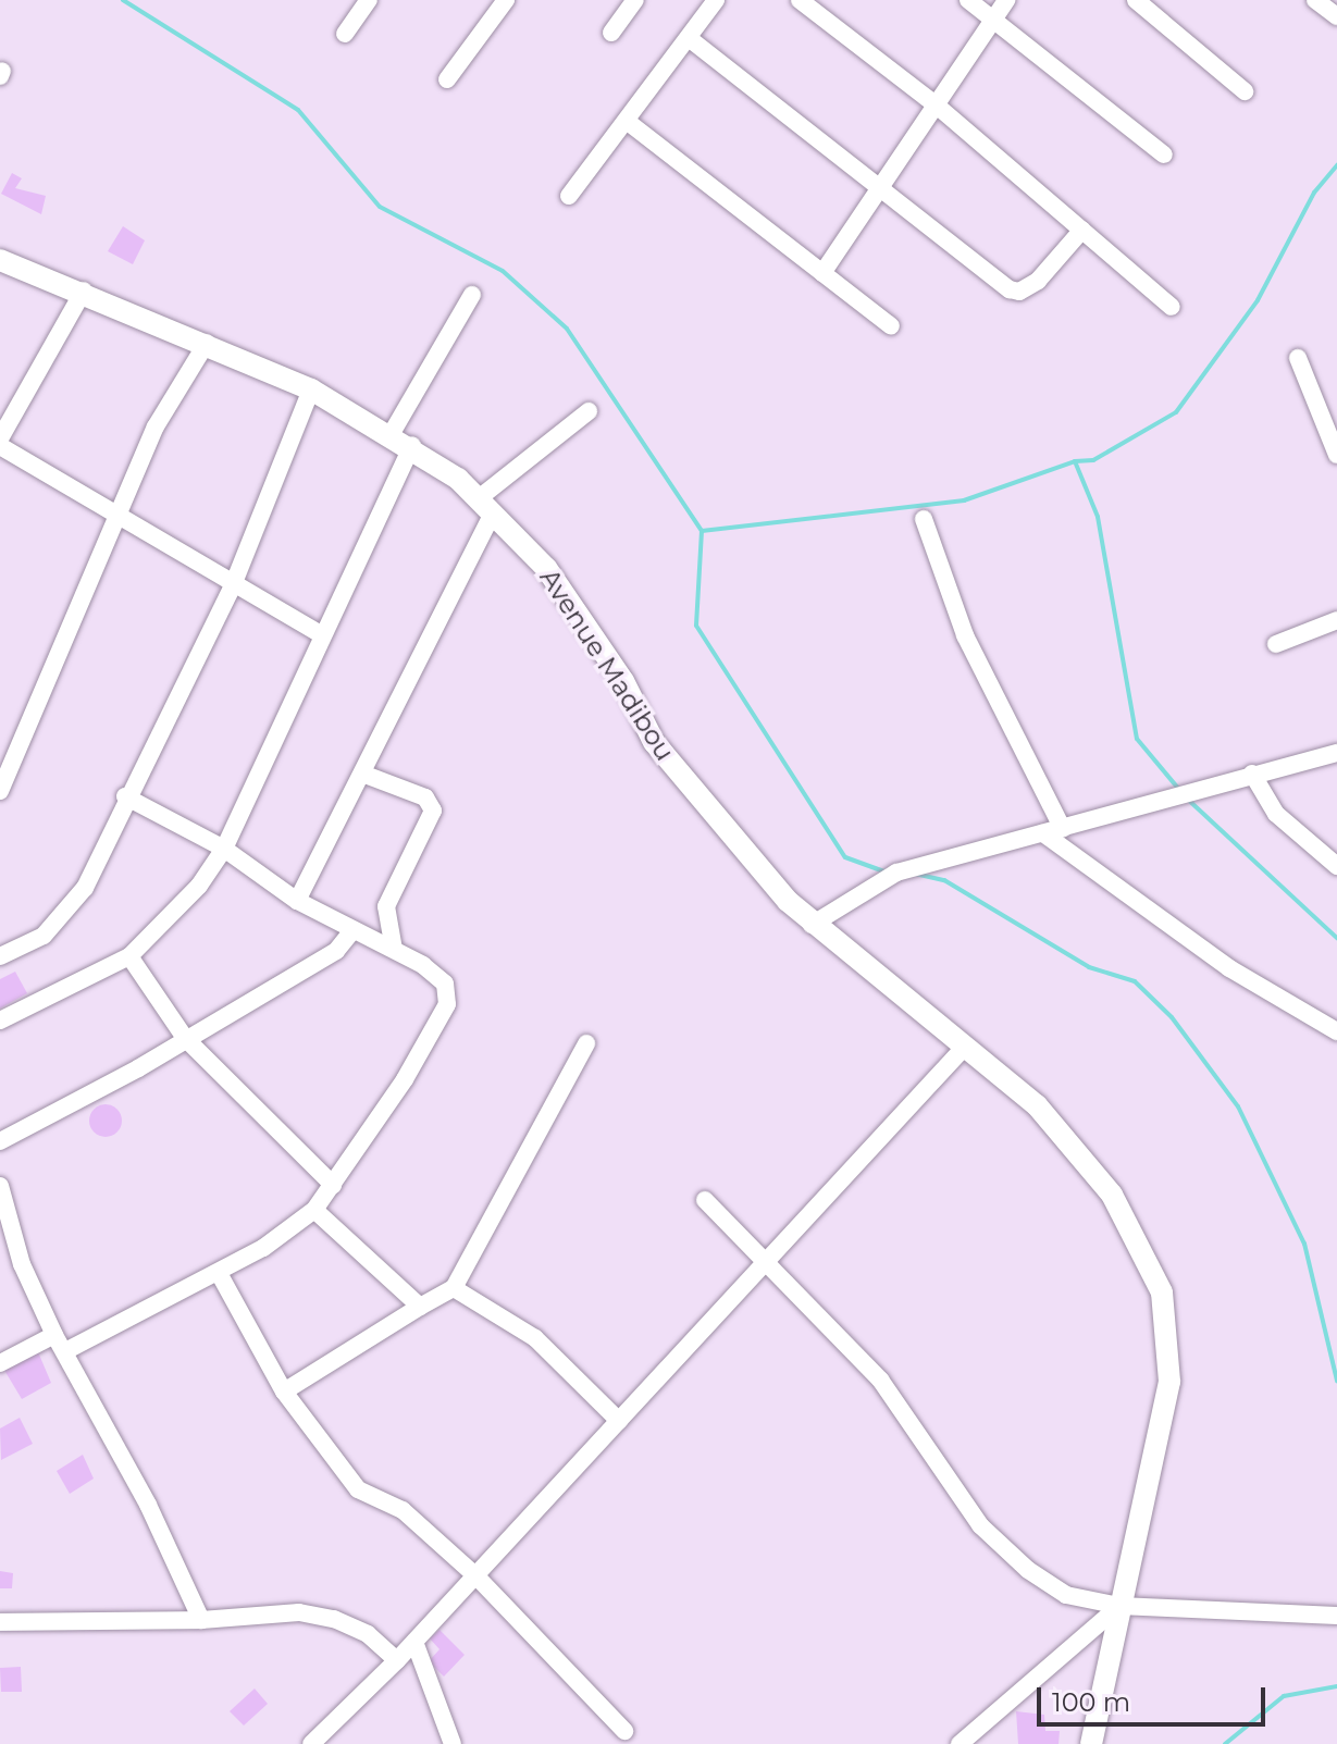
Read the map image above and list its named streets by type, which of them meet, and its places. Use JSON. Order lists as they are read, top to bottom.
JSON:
{
  "streets": {
    "street": ["Avenue Madibou"]
  },
  "scale_bar": "100 m"
}
